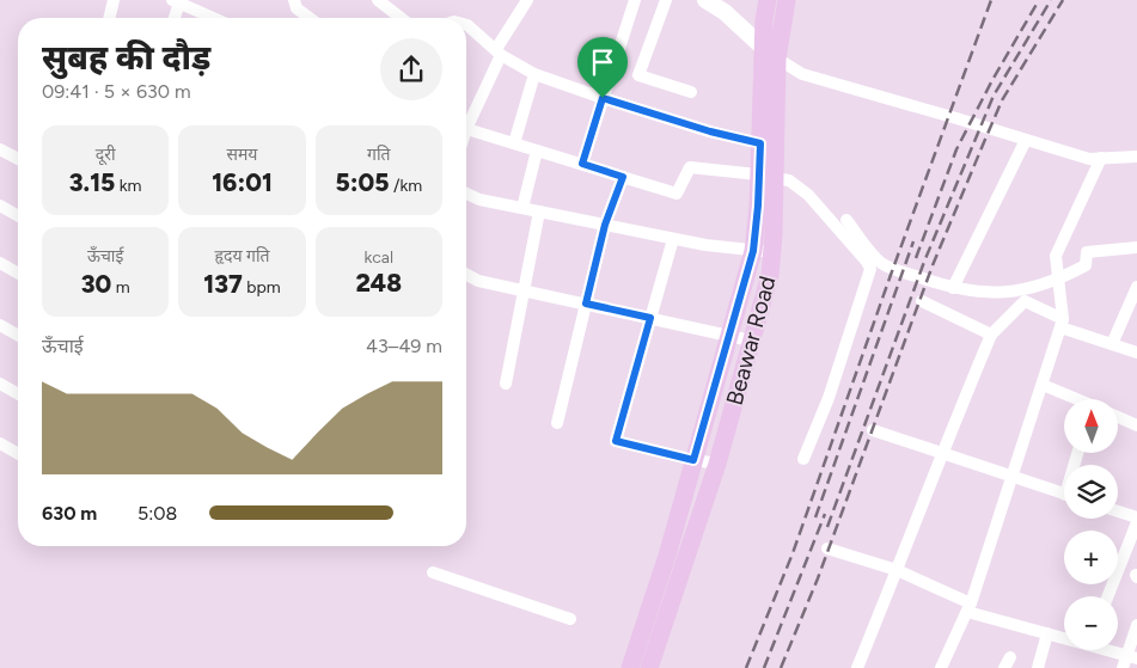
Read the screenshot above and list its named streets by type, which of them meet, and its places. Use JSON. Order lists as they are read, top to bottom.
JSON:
{
  "streets": {
    "main road": ["Beawar Road"]
  },
  "north": "top",
  "page": {
    "heading": ["सुबह की दौड़", "09:41 · 5 × 630 m"],
    "stats": [
      ["दूरी", "3.15 km"],
      ["समय", "16:01"],
      ["गति", "5:05 /km"],
      ["ऊँचाई", "30 m"],
      ["हृदय गति", "137 bpm"],
      ["kcal", "248"]
    ],
    "chart": ["ऊँचाई", "43–49 m"],
    "map_buttons": ["+", "−"],
    "list": [
      {
        "name": "630 m",
        "note": "5:08"
      }
    ]
  }
}
